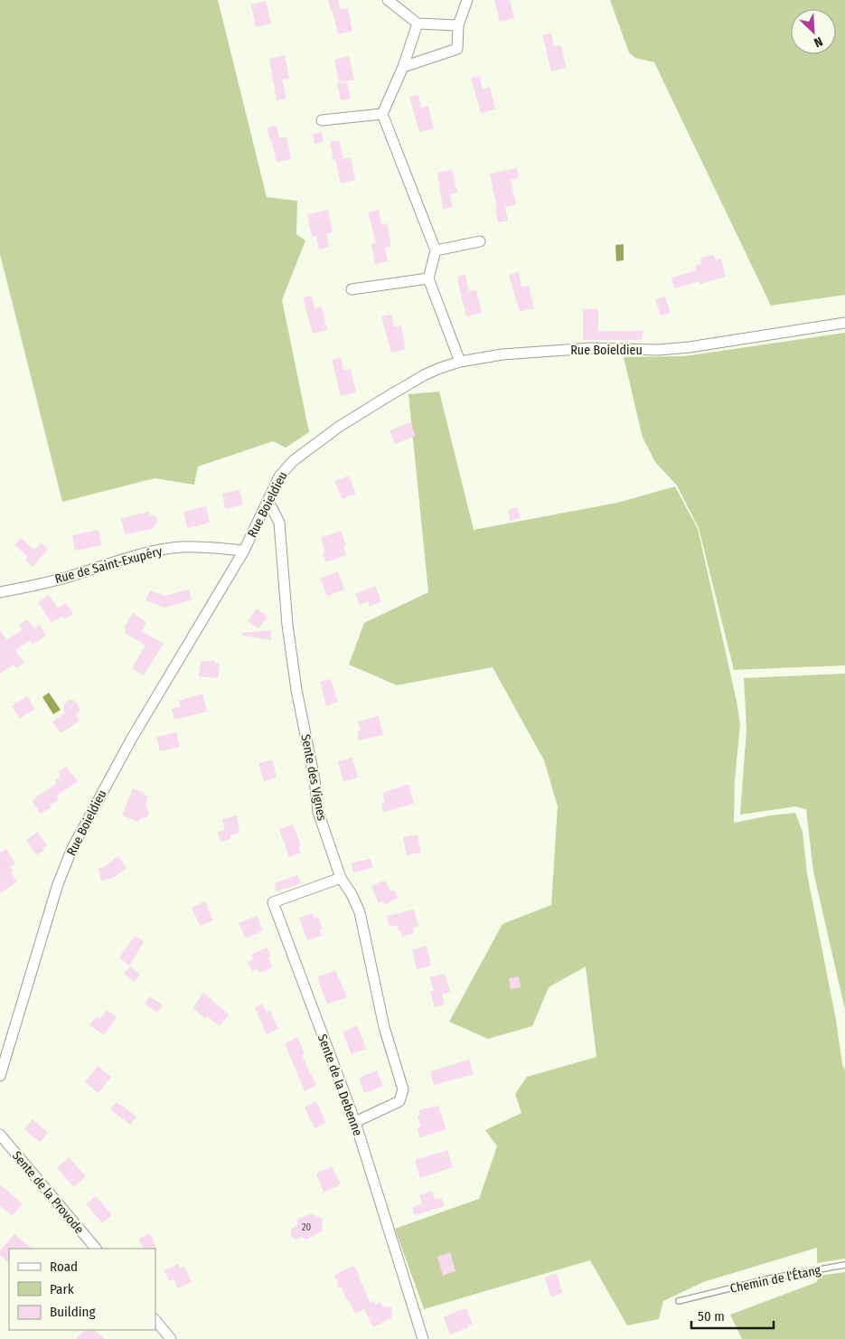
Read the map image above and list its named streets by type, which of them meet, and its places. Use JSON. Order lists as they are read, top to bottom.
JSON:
{
  "streets": {
    "street": [
      "Rue Boieldieu",
      "Rue de Saint-Exupéry",
      "Sente des Vignes",
      "Sente de la Debenne",
      "Sente de la Provode"
    ],
    "lane": ["Chemin de l'Étang"]
  },
  "crossings": [
    ["Rue Boieldieu", "Rue de Saint-Exupéry"],
    ["Rue Boieldieu", "Sente des Vignes"],
    ["Sente des Vignes", "Sente de la Debenne"]
  ],
  "house_numbers": ["20"],
  "legend": ["Road", "Park", "Building"],
  "scale_bar": "50 m",
  "north": "bottom right"
}
